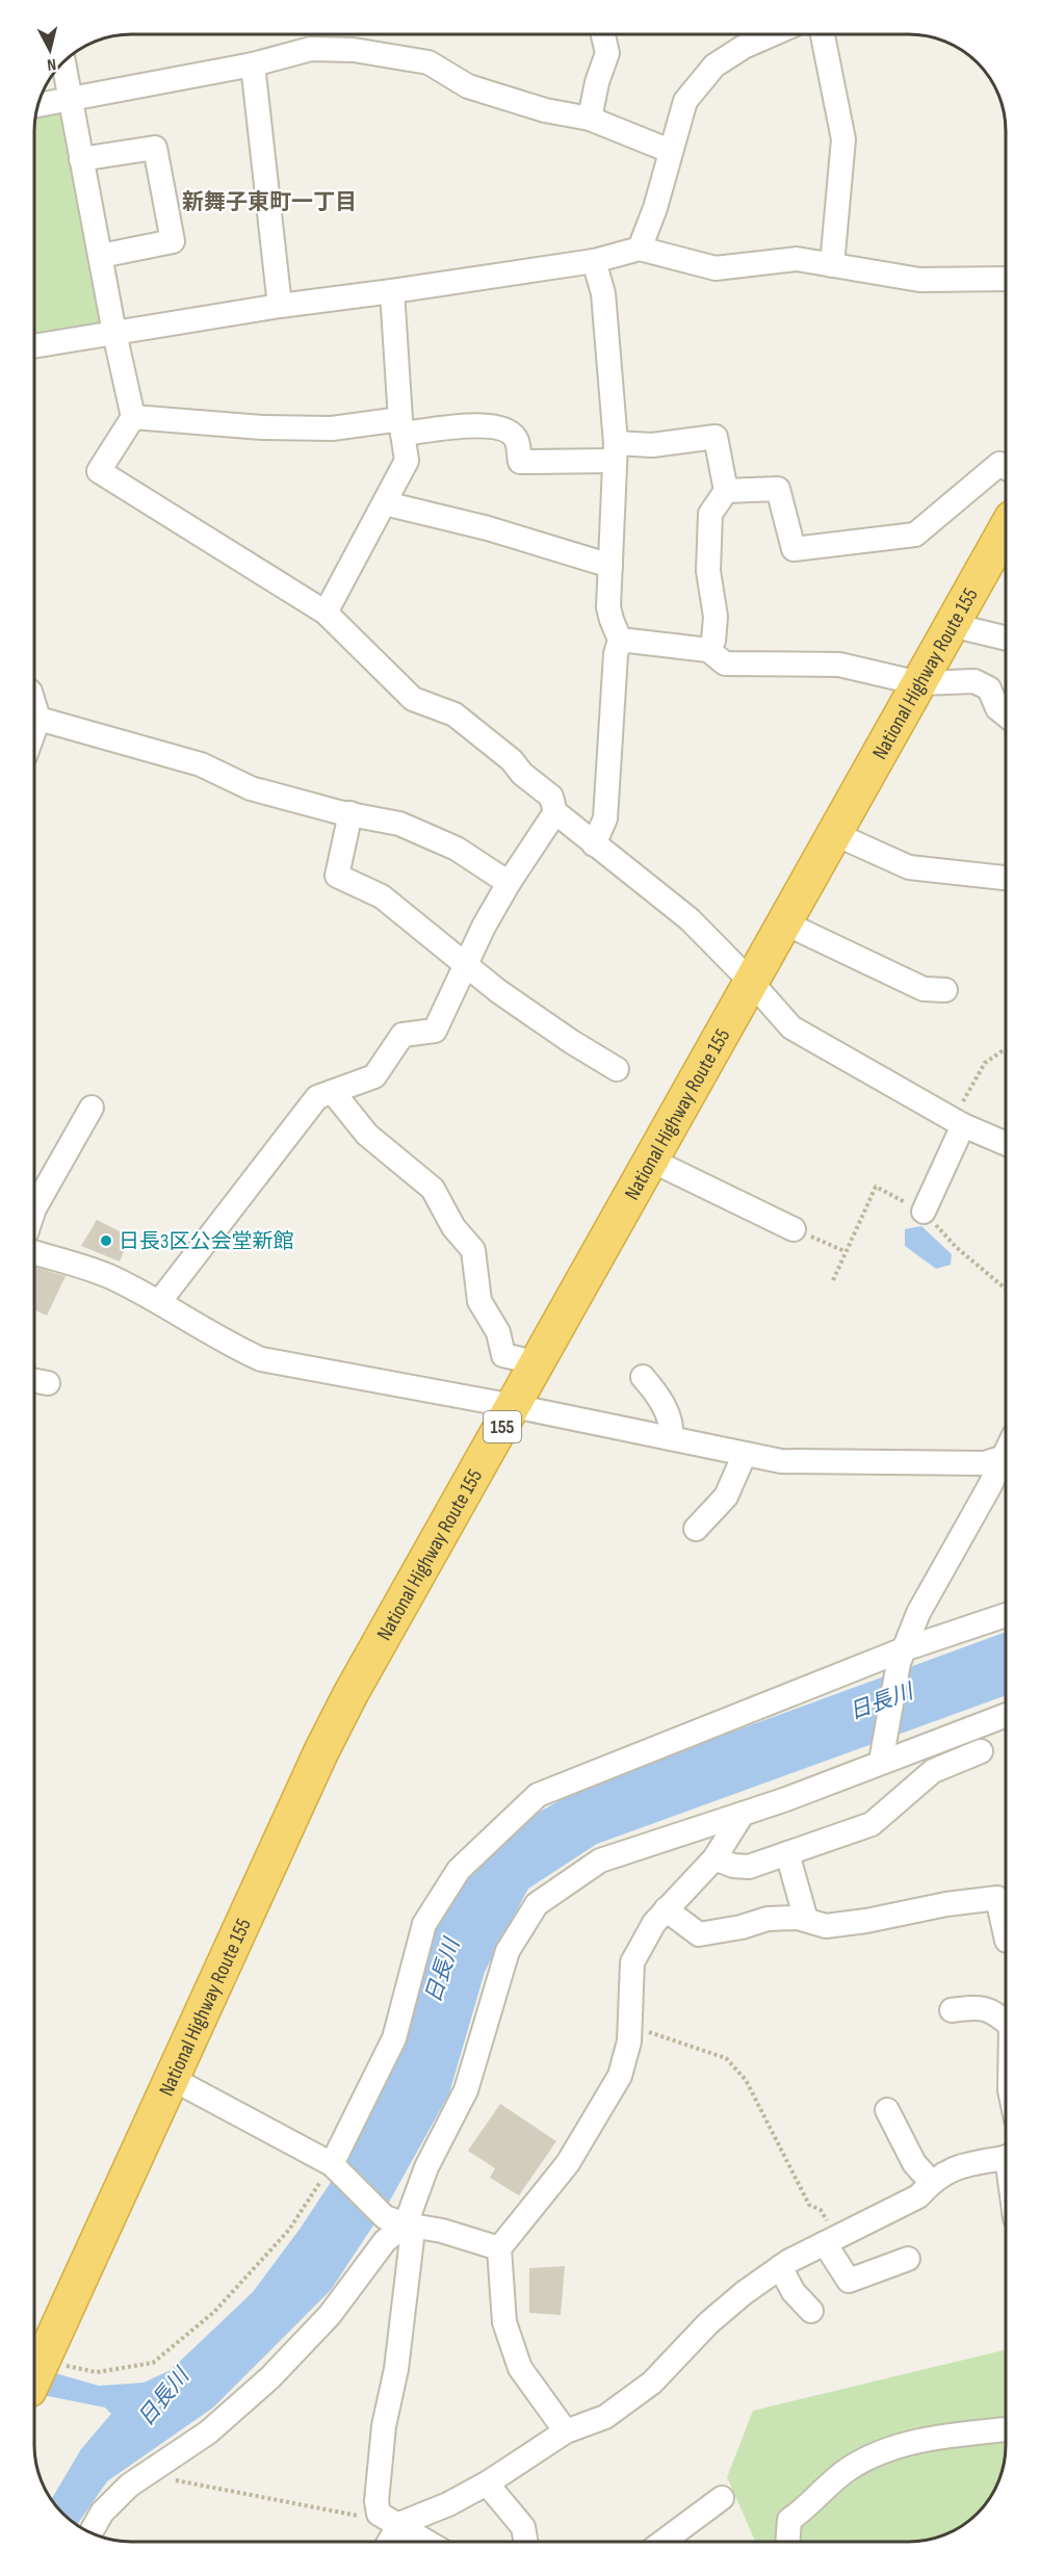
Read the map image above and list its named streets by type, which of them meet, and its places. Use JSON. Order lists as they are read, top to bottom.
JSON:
{
  "streets": {
    "highway": ["National Highway Route 155", "155"]
  },
  "districts": ["新舞子東町一丁目"],
  "water": ["日長川"],
  "places": ["日長3区公会堂新館"],
  "north": "bottom"
}
